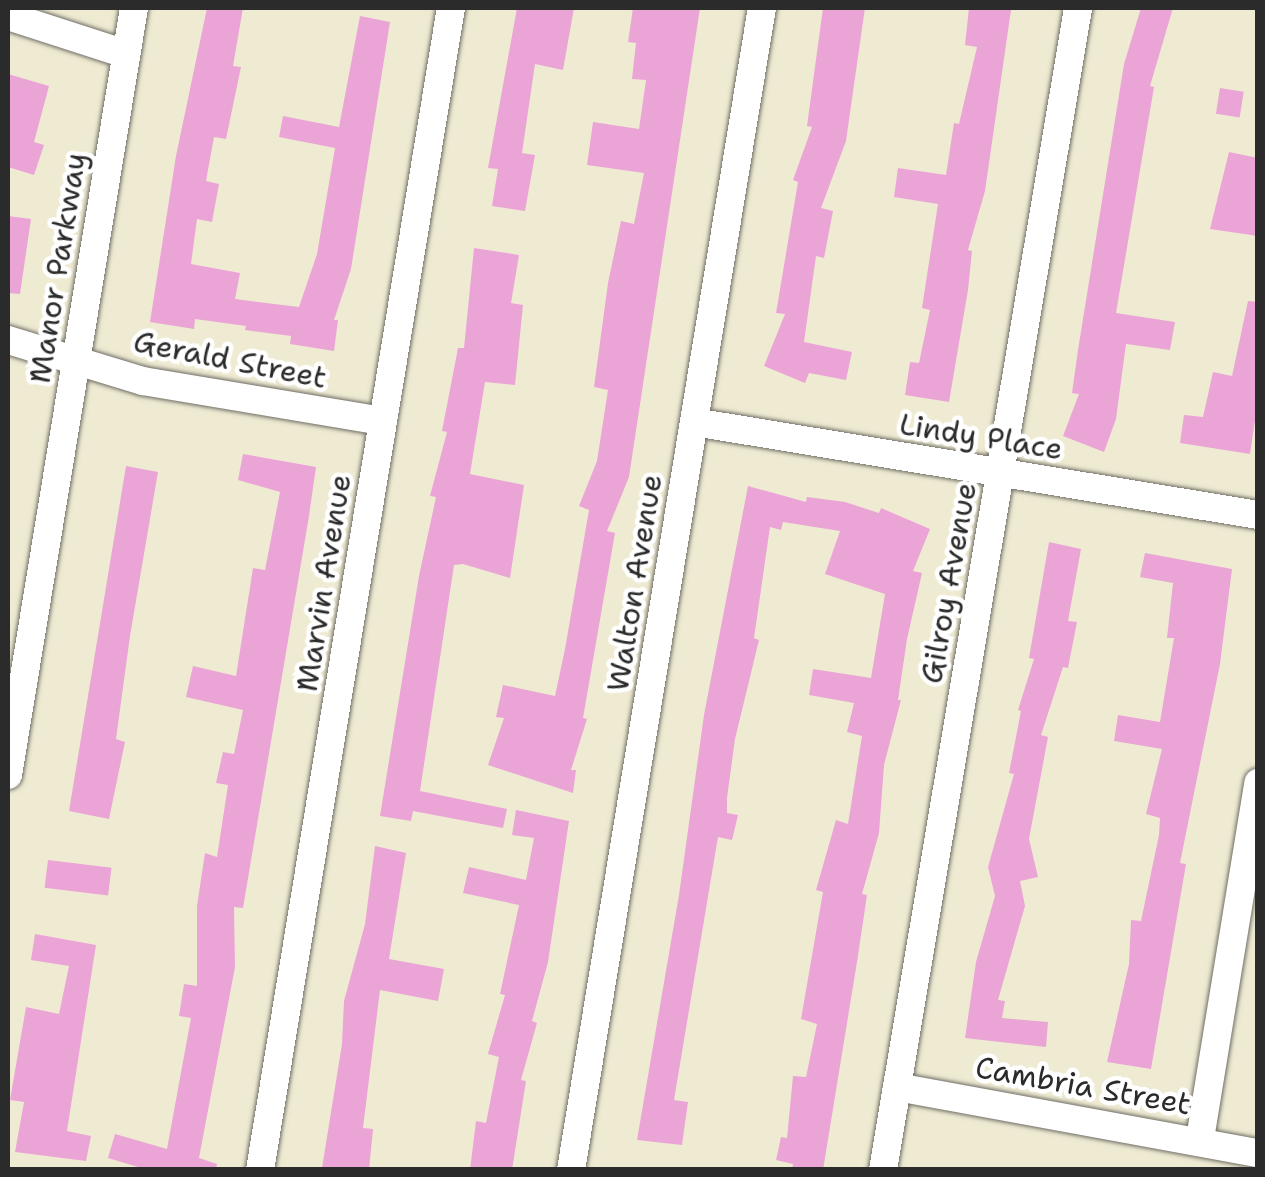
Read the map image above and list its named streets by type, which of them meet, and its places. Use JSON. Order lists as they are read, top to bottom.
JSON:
{
  "streets": {
    "street": [
      "Manor Parkway",
      "Gerald Street",
      "Lindy Place",
      "Marvin Avenue",
      "Walton Avenue",
      "Gilroy Avenue",
      "Cambria Street"
    ]
  },
  "crossings": [
    ["Manor Parkway", "Gerald Street"],
    ["Gerald Street", "Marvin Avenue"],
    ["Lindy Place", "Walton Avenue"],
    ["Lindy Place", "Gilroy Avenue"],
    ["Gilroy Avenue", "Cambria Street"]
  ]
}
